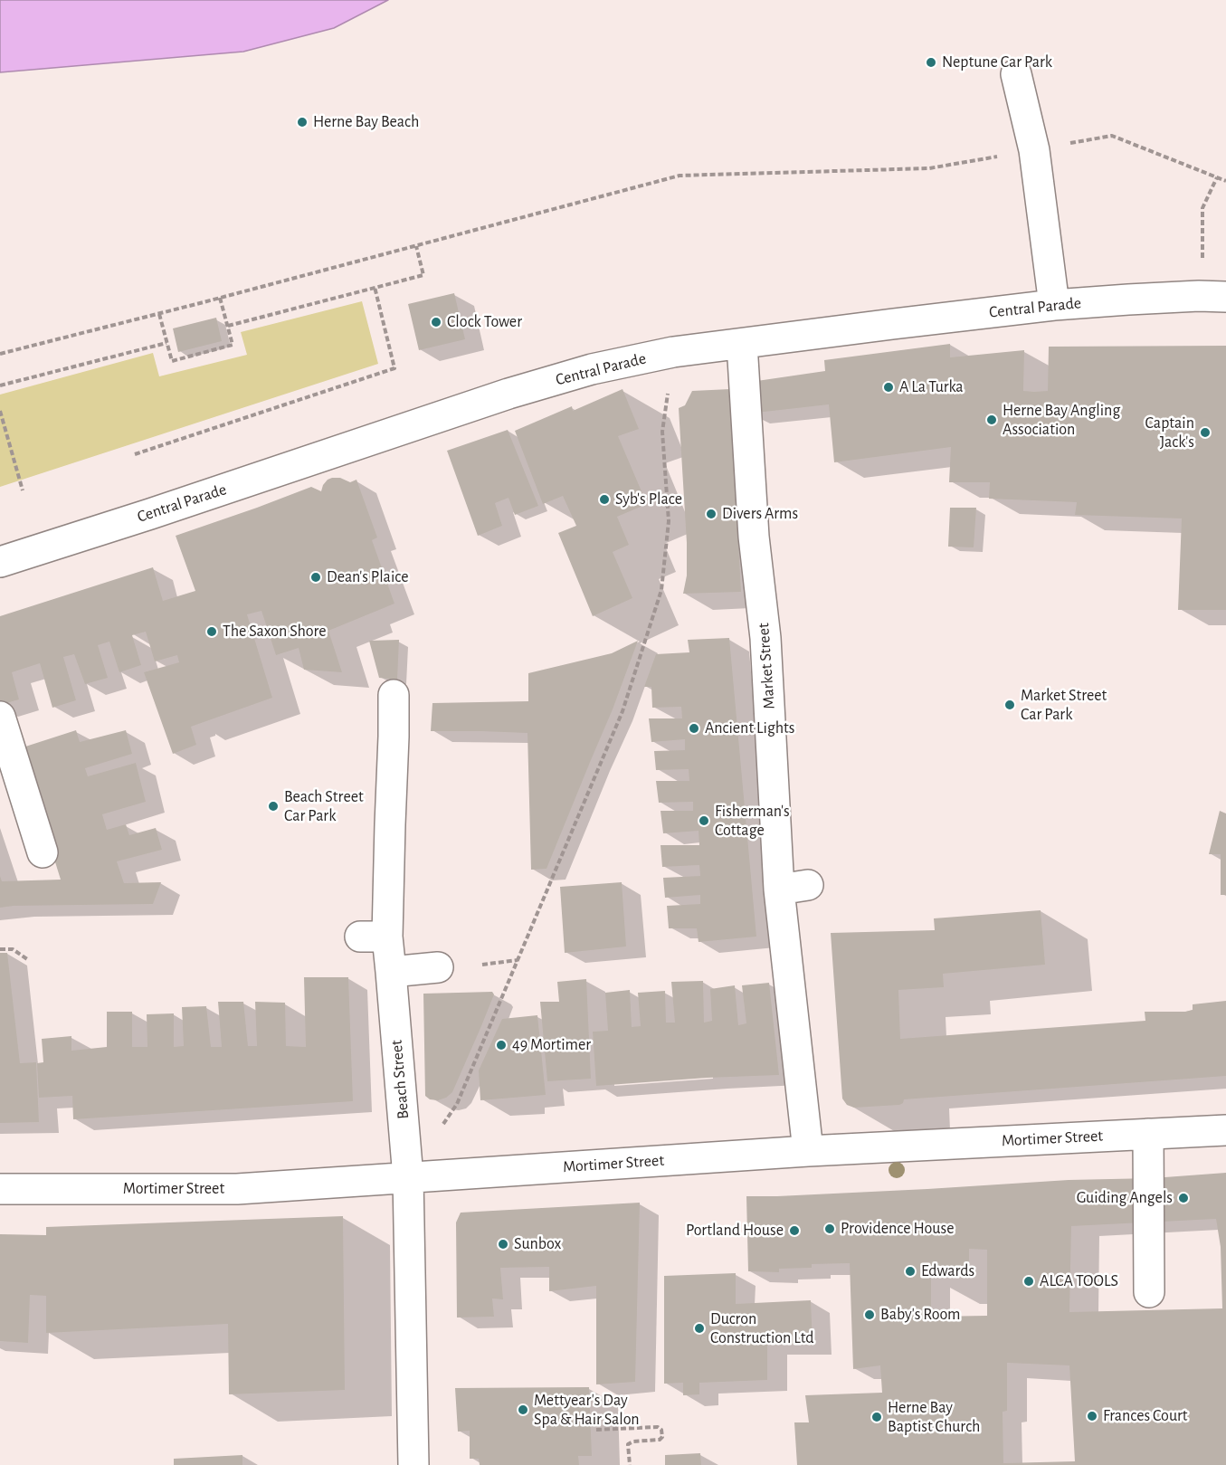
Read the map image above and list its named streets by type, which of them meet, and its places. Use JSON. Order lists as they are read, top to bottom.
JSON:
{
  "streets": {
    "street": [
      "Central Parade",
      "Market Street",
      "Beach Street",
      "Mortimer Street"
    ]
  },
  "crossings": [
    ["Central Parade", "Market Street"],
    ["Market Street", "Mortimer Street"],
    ["Beach Street", "Mortimer Street"]
  ],
  "places": [
    "Neptune Car Park",
    "Herne Bay Beach",
    "Clock Tower",
    "A La Turka",
    "Herne Bay Angling Association",
    "Captain Jack's",
    "Syb's Place",
    "Divers Arms",
    "Dean's Plaice",
    "The Saxon Shore",
    "Market Street Car Park",
    "Ancient Lights",
    "Beach Street Car Park",
    "Fisherman's Cottage",
    "49 Mortimer",
    "Guiding Angels",
    "Providence House",
    "Portland House",
    "Sunbox",
    "Edwards",
    "ALCA TOOLS",
    "Baby's Room",
    "Ducron Construction Ltd",
    "Mettyear's Day Spa & Hair Salon",
    "Frances Court",
    "Herne Bay Baptist Church"
  ]
}
